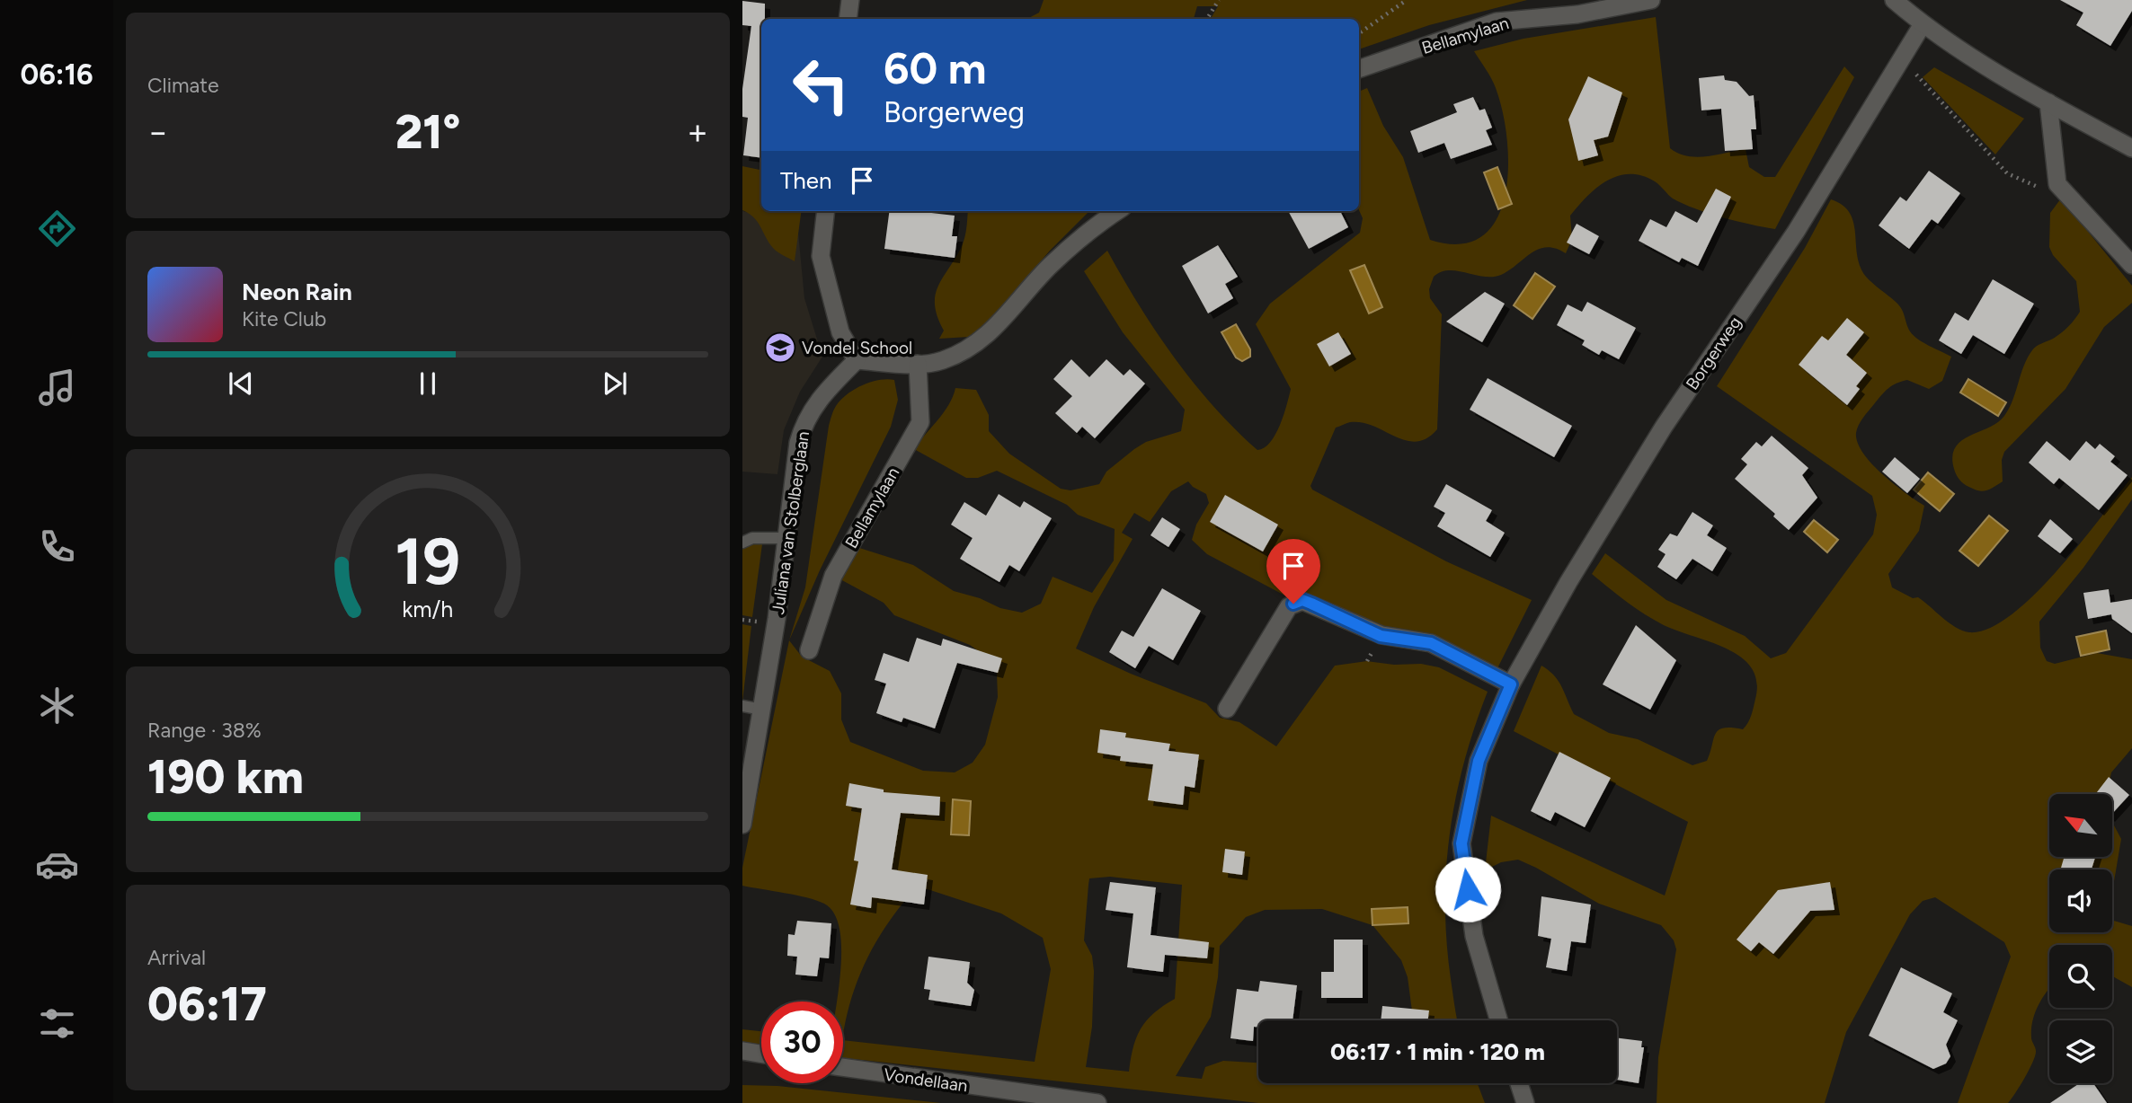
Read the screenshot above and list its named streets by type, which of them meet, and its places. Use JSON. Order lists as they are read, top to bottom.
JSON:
{
  "streets": {
    "street": [
      "Bellamylaan",
      "Borgerweg",
      "Juliana van Stolberglaan",
      "Vondellaan"
    ]
  },
  "places": {
    "school or university": ["Vondel School"]
  },
  "north": "top left",
  "page": {
    "tabs": "06:16",
    "tile": [
      "Climate",
      ["Range · 38%", "190 km"],
      ["Arrival", "06:17"]
    ],
    "turn": ["60 m", "Borgerweg"],
    "heat": ["−", "21°", "+"],
    "then": "Then",
    "song": ["Neon Rain", "Kite Club"],
    "limit": "30",
    "trip": "06:17 · 1 min · 120 m",
    "gauge": ["19", "km/h"]
  }
}
